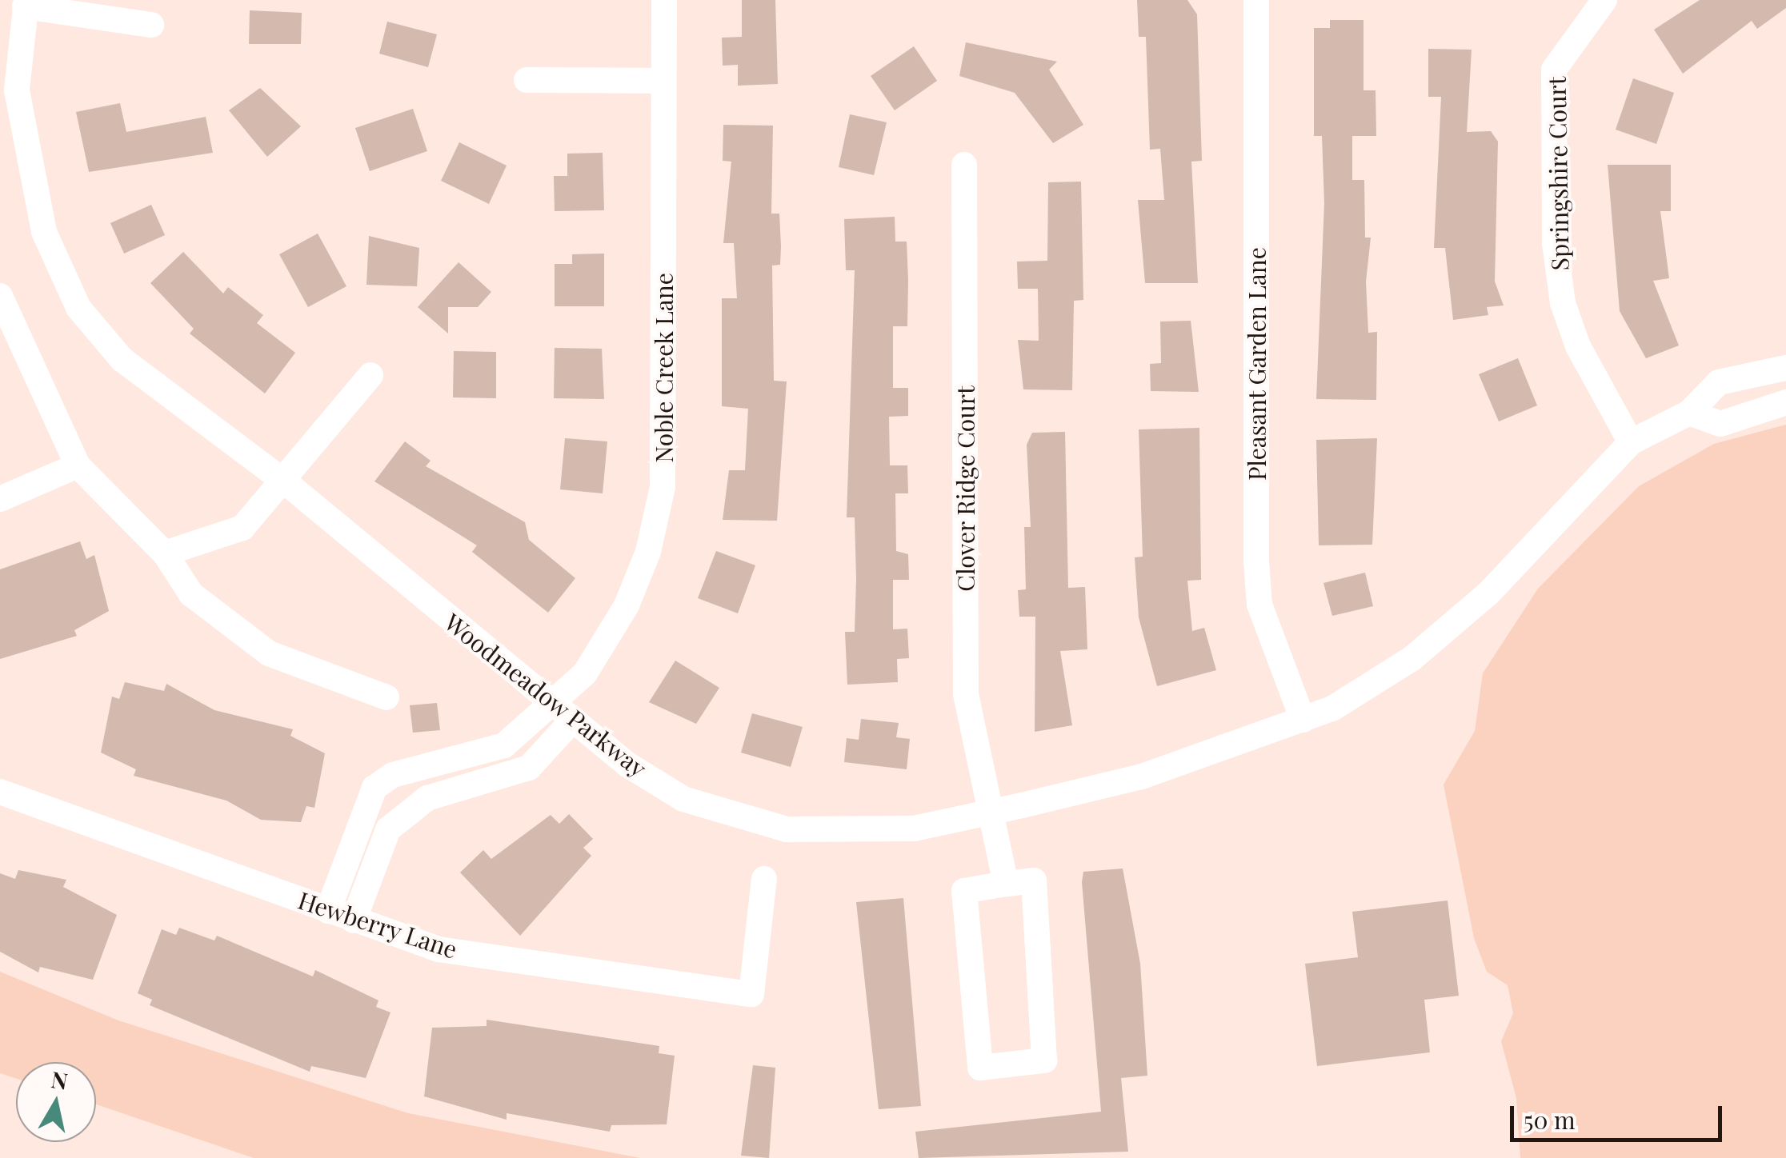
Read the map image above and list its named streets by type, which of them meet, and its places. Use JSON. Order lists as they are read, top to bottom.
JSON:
{
  "streets": {
    "street": [
      "Springshire Court",
      "Pleasant Garden Lane",
      "Noble Creek Lane",
      "Clover Ridge Court",
      "Woodmeadow Parkway",
      "Hewberry Lane"
    ]
  },
  "crossings": [
    ["Springshire Court", "Woodmeadow Parkway"],
    ["Pleasant Garden Lane", "Woodmeadow Parkway"],
    ["Noble Creek Lane", "Woodmeadow Parkway"],
    ["Noble Creek Lane", "Hewberry Lane"],
    ["Clover Ridge Court", "Woodmeadow Parkway"]
  ],
  "scale_bar": "50 m",
  "north": "top"
}
